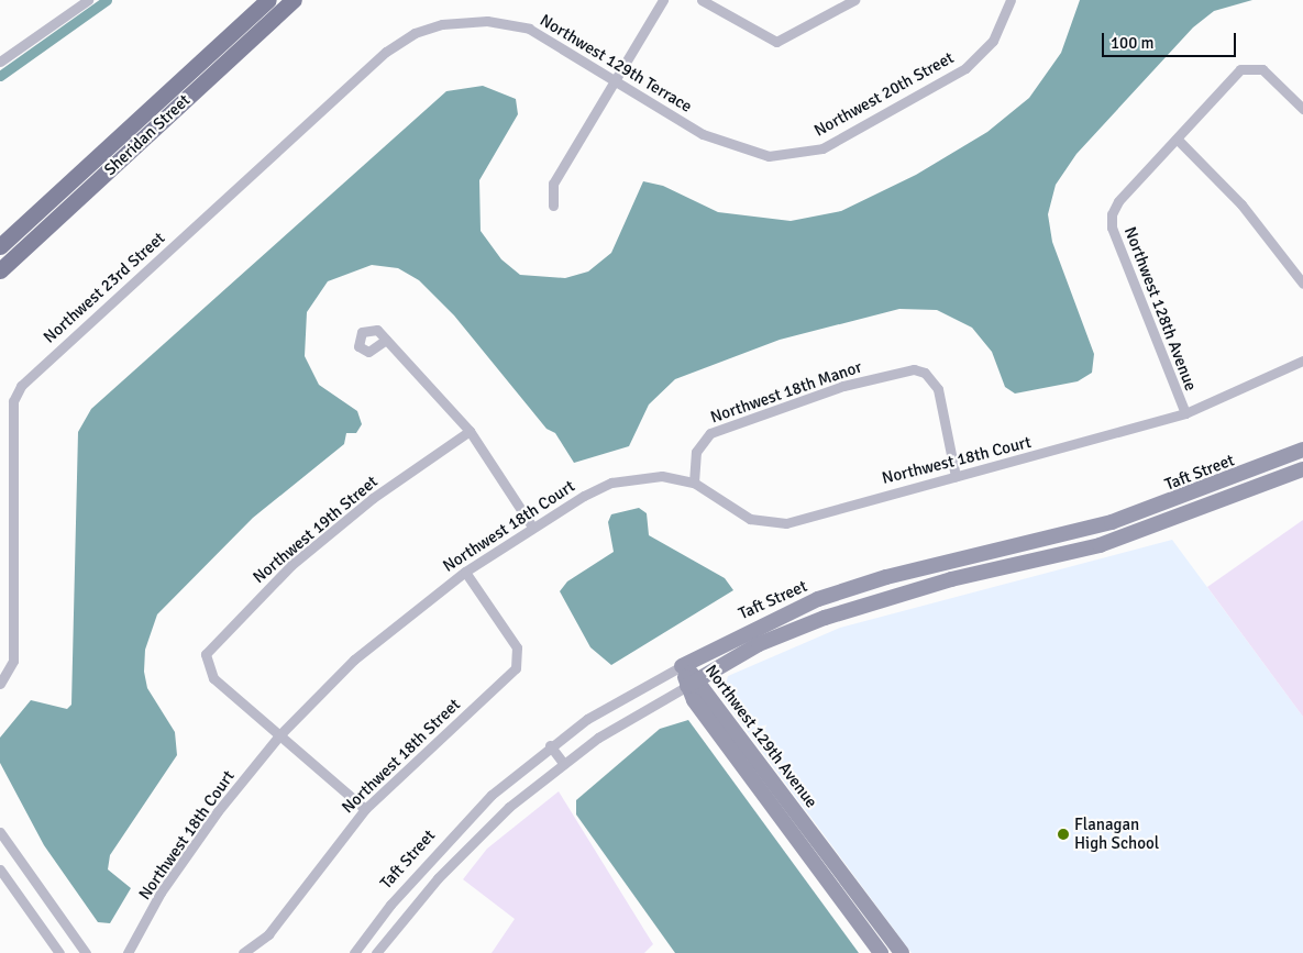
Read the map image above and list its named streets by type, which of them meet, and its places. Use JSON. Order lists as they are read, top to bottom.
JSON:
{
  "streets": {
    "main road": ["Sheridan Street"],
    "street": [
      "Northwest 129th Terrace",
      "Northwest 20th Street",
      "Northwest 23rd Street",
      "Northwest 128th Avenue",
      "Northwest 18th Manor",
      "Northwest 18th Court",
      "Taft Street",
      "Northwest 19th Street",
      "Northwest 129th Avenue",
      "Northwest 18th Street"
    ]
  },
  "crossings": [
    ["Northwest 129th Terrace", "Northwest 20th Street"],
    ["Northwest 129th Terrace", "Northwest 23rd Street"],
    ["Northwest 128th Avenue", "Northwest 18th Court"],
    ["Northwest 18th Manor", "Northwest 18th Court"],
    ["Northwest 18th Court", "Northwest 19th Street"],
    ["Northwest 18th Court", "Northwest 18th Street"],
    ["Taft Street", "Northwest 129th Avenue"]
  ],
  "places": ["Flanagan High School"],
  "scale_bar": "100 m"
}
